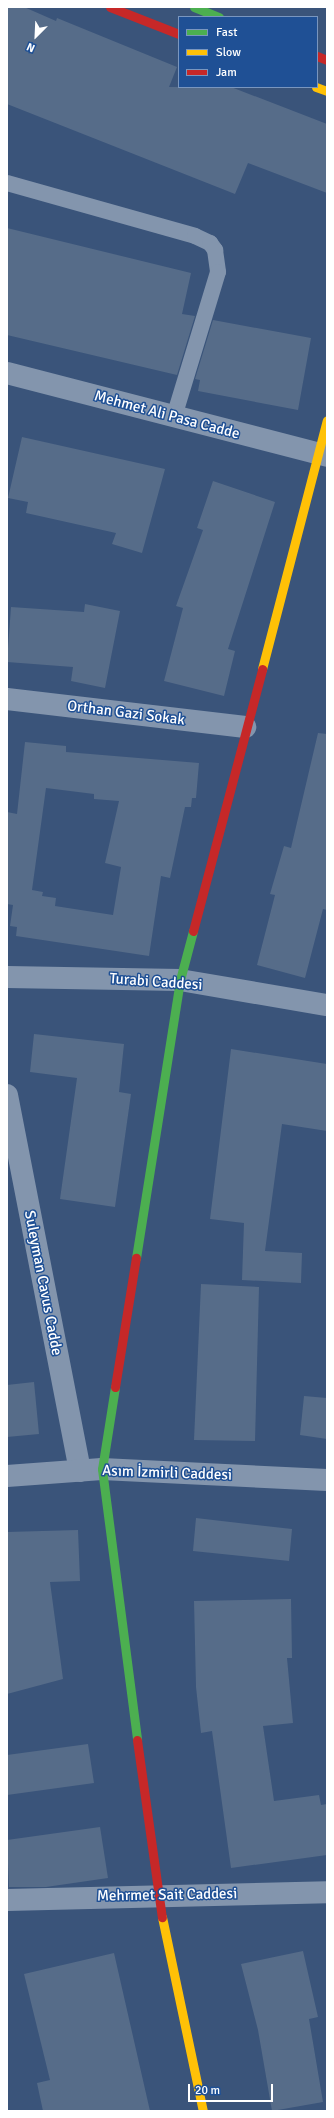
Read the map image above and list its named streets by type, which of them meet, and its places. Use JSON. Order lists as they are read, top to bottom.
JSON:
{
  "streets": {
    "street": [
      "Mehmet Ali Pasa Cadde",
      "Orthan Gazi Sokak",
      "Turabi Caddesi",
      "Suleyman Cavus Cadde",
      "Asım İzmirli Caddesi",
      "Mehrmet Sait Caddesi"
    ]
  },
  "crossings": [
    ["Suleyman Cavus Cadde", "Asım İzmirli Caddesi"]
  ],
  "legend": ["Fast", "Slow", "Jam"],
  "scale_bar": "20 m",
  "north": "bottom left"
}
